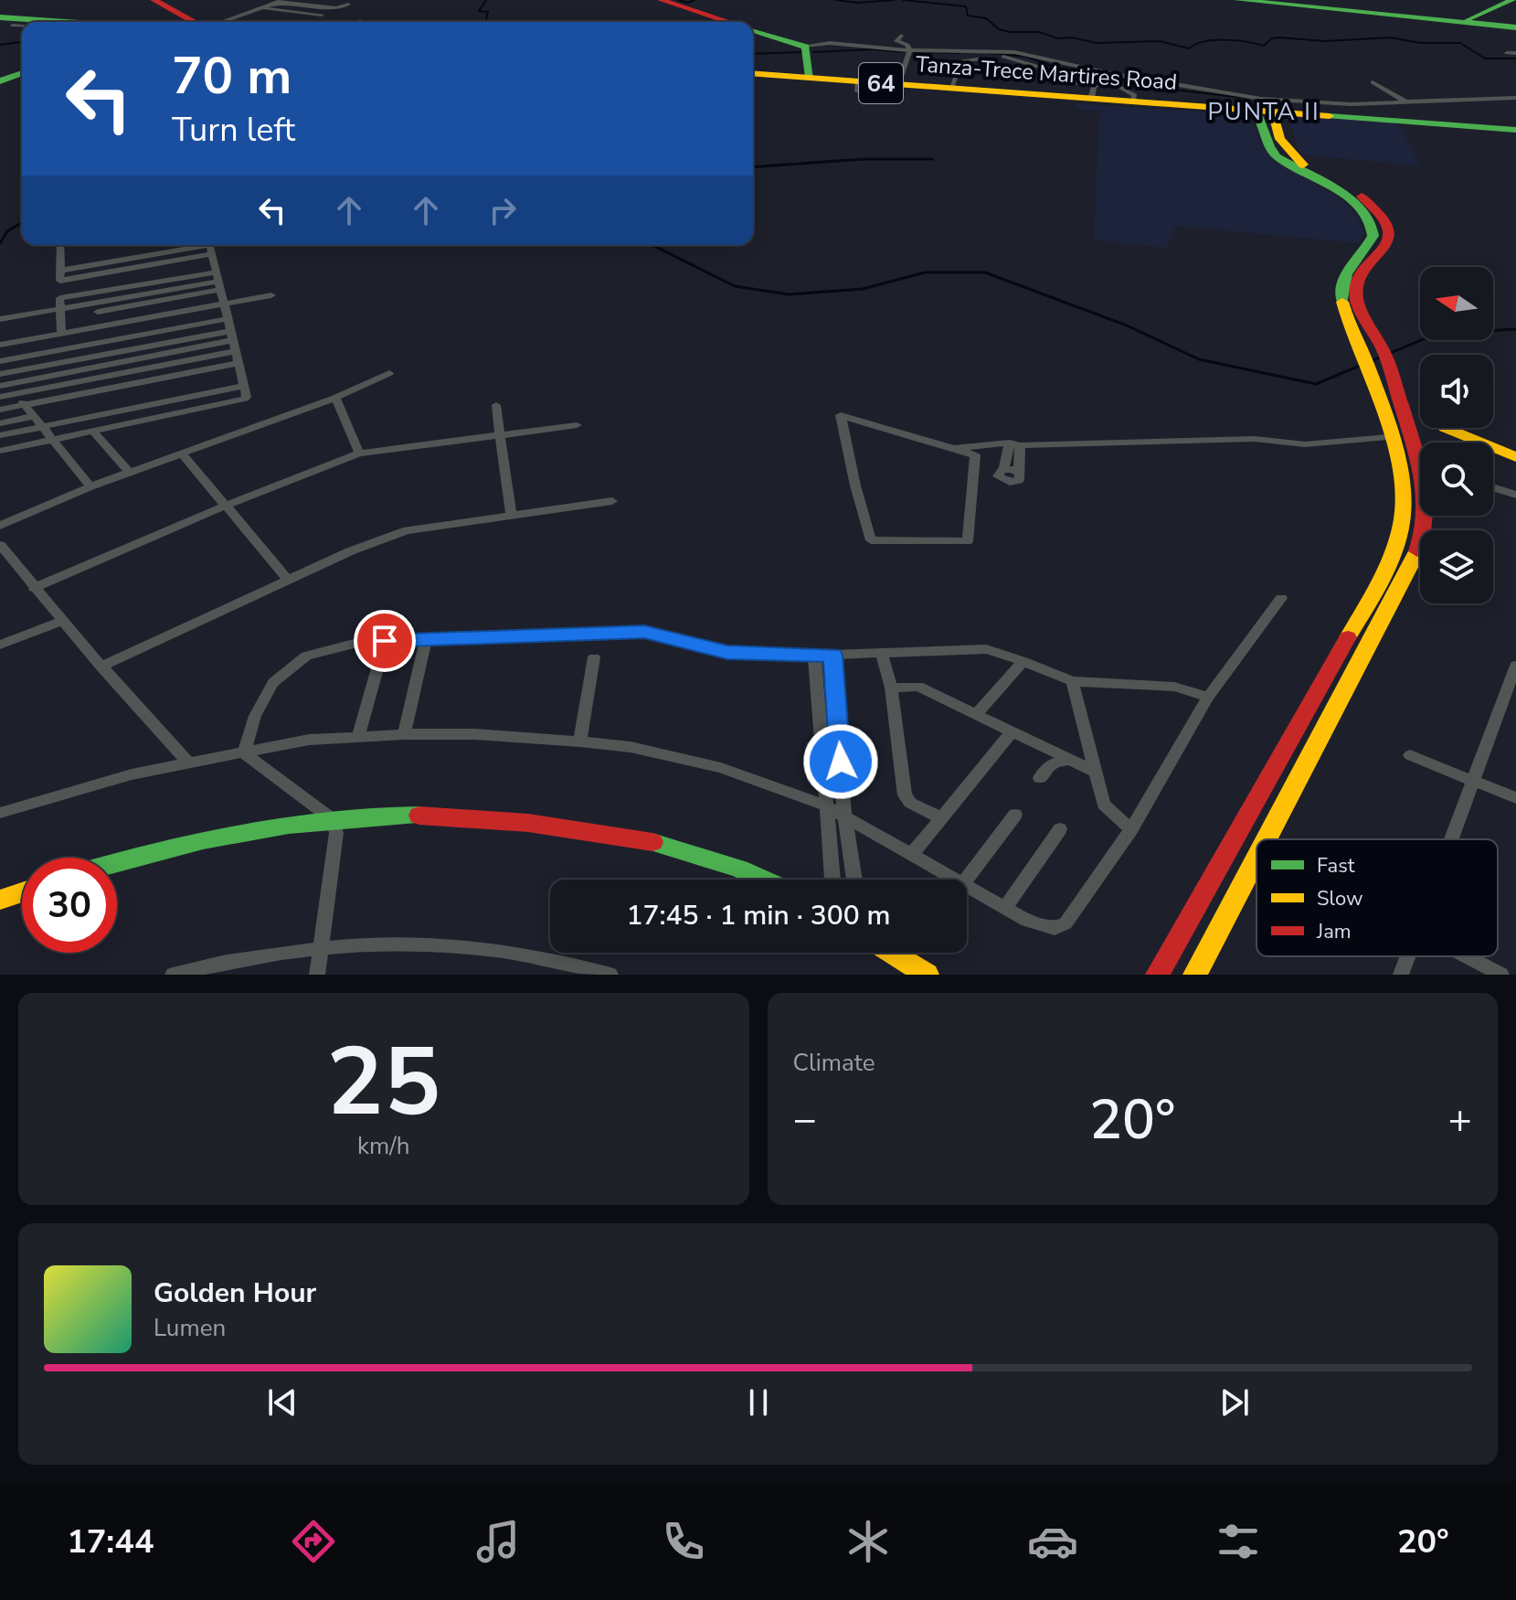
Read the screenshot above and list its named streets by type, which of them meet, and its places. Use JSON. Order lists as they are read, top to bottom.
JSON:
{
  "streets": {
    "street": ["Tanza-Trece Martires Road", "64"]
  },
  "districts": ["PUNTA II"],
  "legend": ["Fast", "Slow", "Jam"],
  "north": "left",
  "page": {
    "turn": ["70 m", "Turn left"],
    "limit": "30",
    "trip": "17:45 · 1 min · 300 m",
    "tile": [
      ["25", "km/h"],
      "Climate"
    ],
    "heat": ["−", "20°", "+"],
    "song": ["Golden Hour", "Lumen"],
    "tabs": ["17:44", "20°"]
  }
}
